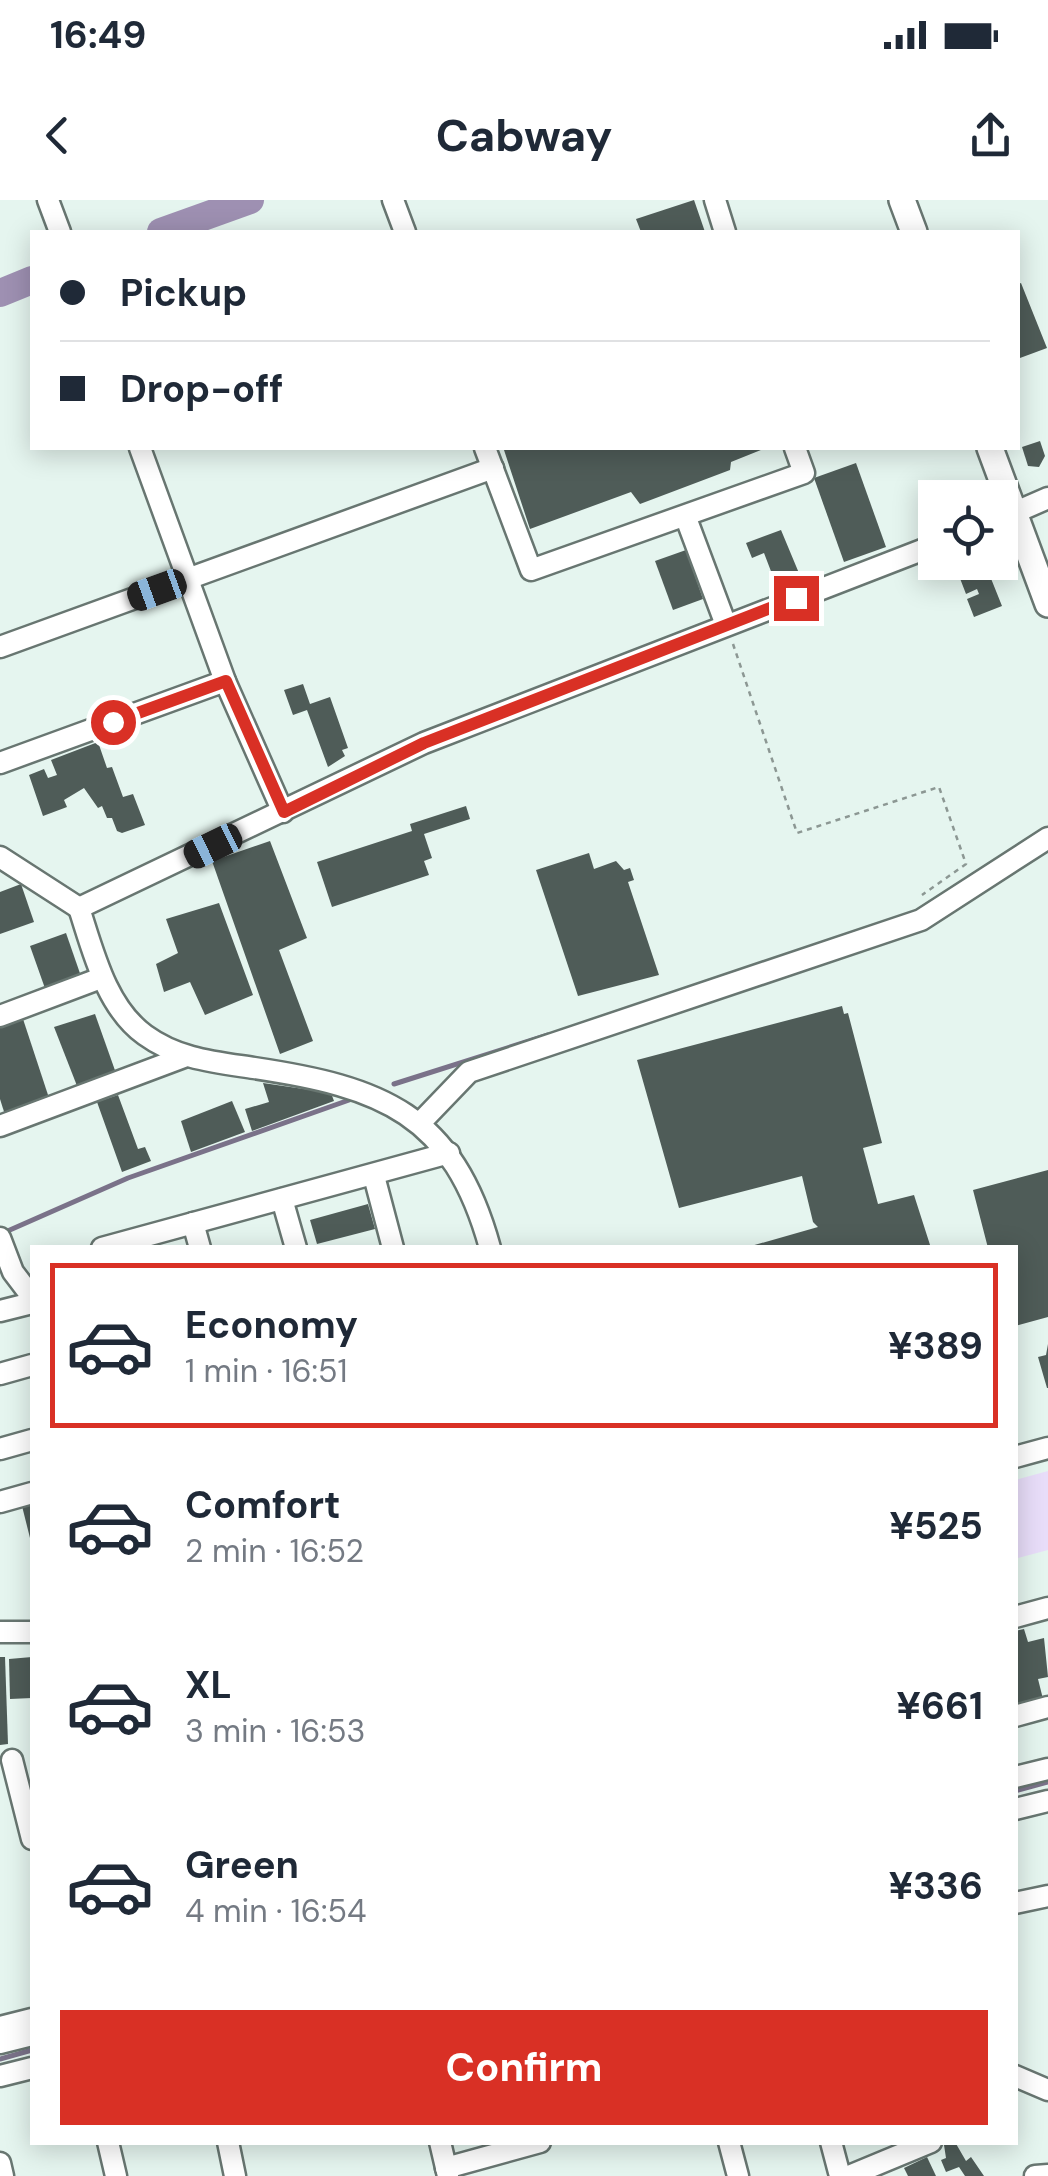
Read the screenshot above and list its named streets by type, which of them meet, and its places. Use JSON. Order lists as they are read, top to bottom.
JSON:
{
  "page": {
    "status": "16:49",
    "header": "Cabway",
    "banner": ["Pickup", "Drop-off"],
    "list": [
      {
        "name": "Economy",
        "note": "1 min · 16:51",
        "value": "¥389"
      },
      {
        "name": "Comfort",
        "note": "2 min · 16:52",
        "value": "¥525"
      },
      {
        "name": "XL",
        "note": "3 min · 16:53",
        "value": "¥661"
      },
      {
        "name": "Green",
        "note": "4 min · 16:54",
        "value": "¥336"
      }
    ],
    "buttons": "Confirm"
  }
}
